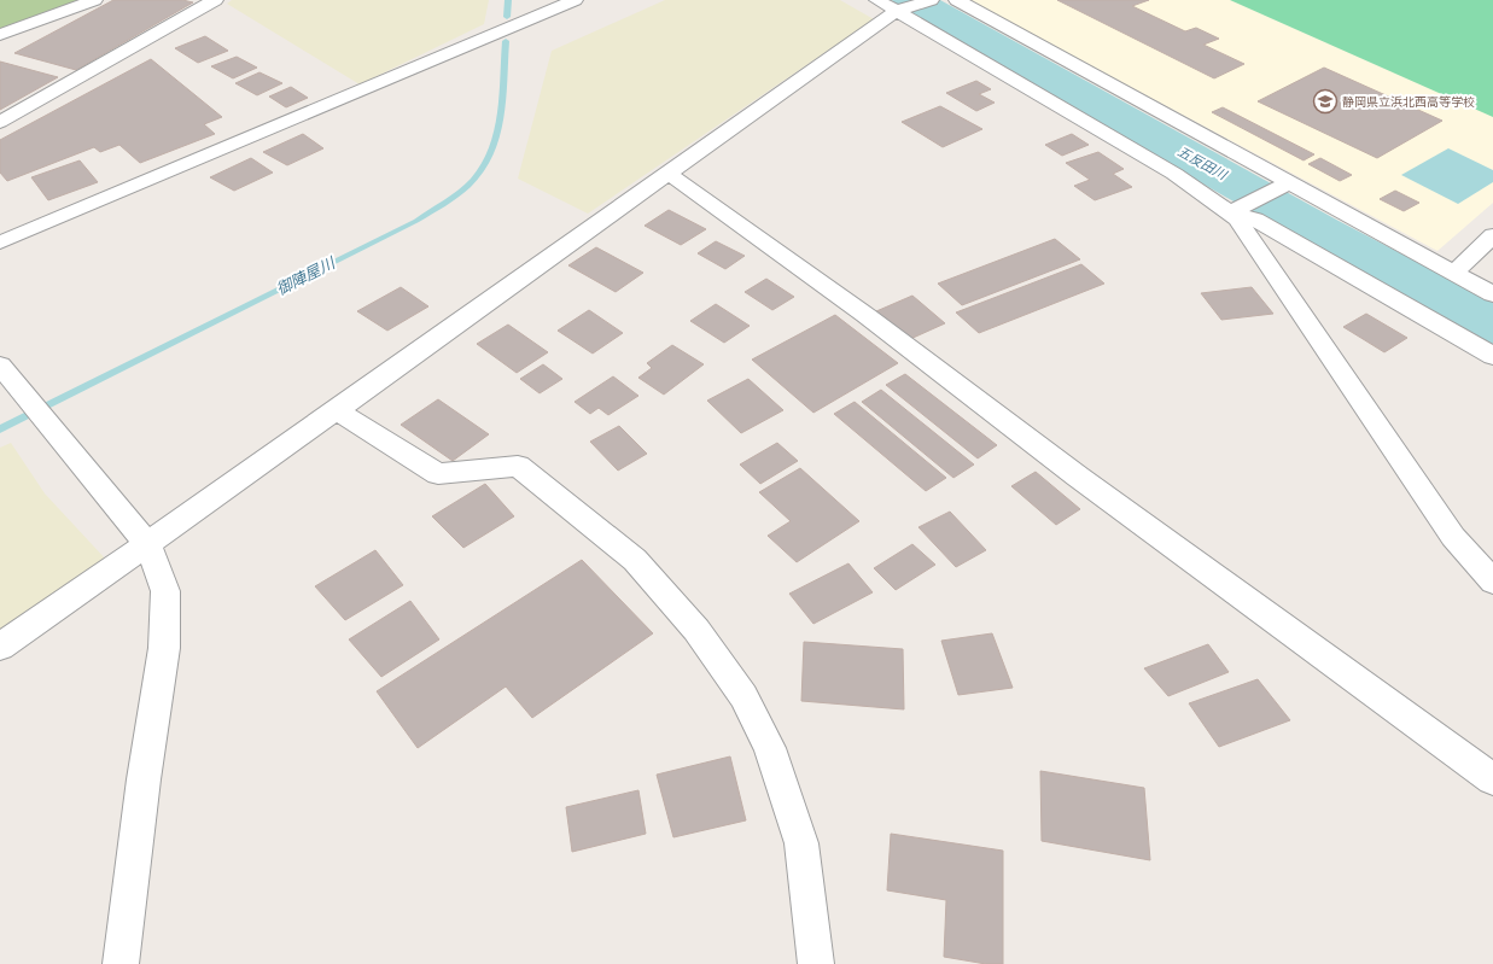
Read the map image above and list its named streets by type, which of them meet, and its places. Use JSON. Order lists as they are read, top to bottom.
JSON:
{
  "water": ["五反田川", "御陣屋川"],
  "places": {
    "school or university": ["静岡県立浜北西高等学校"]
  }
}
